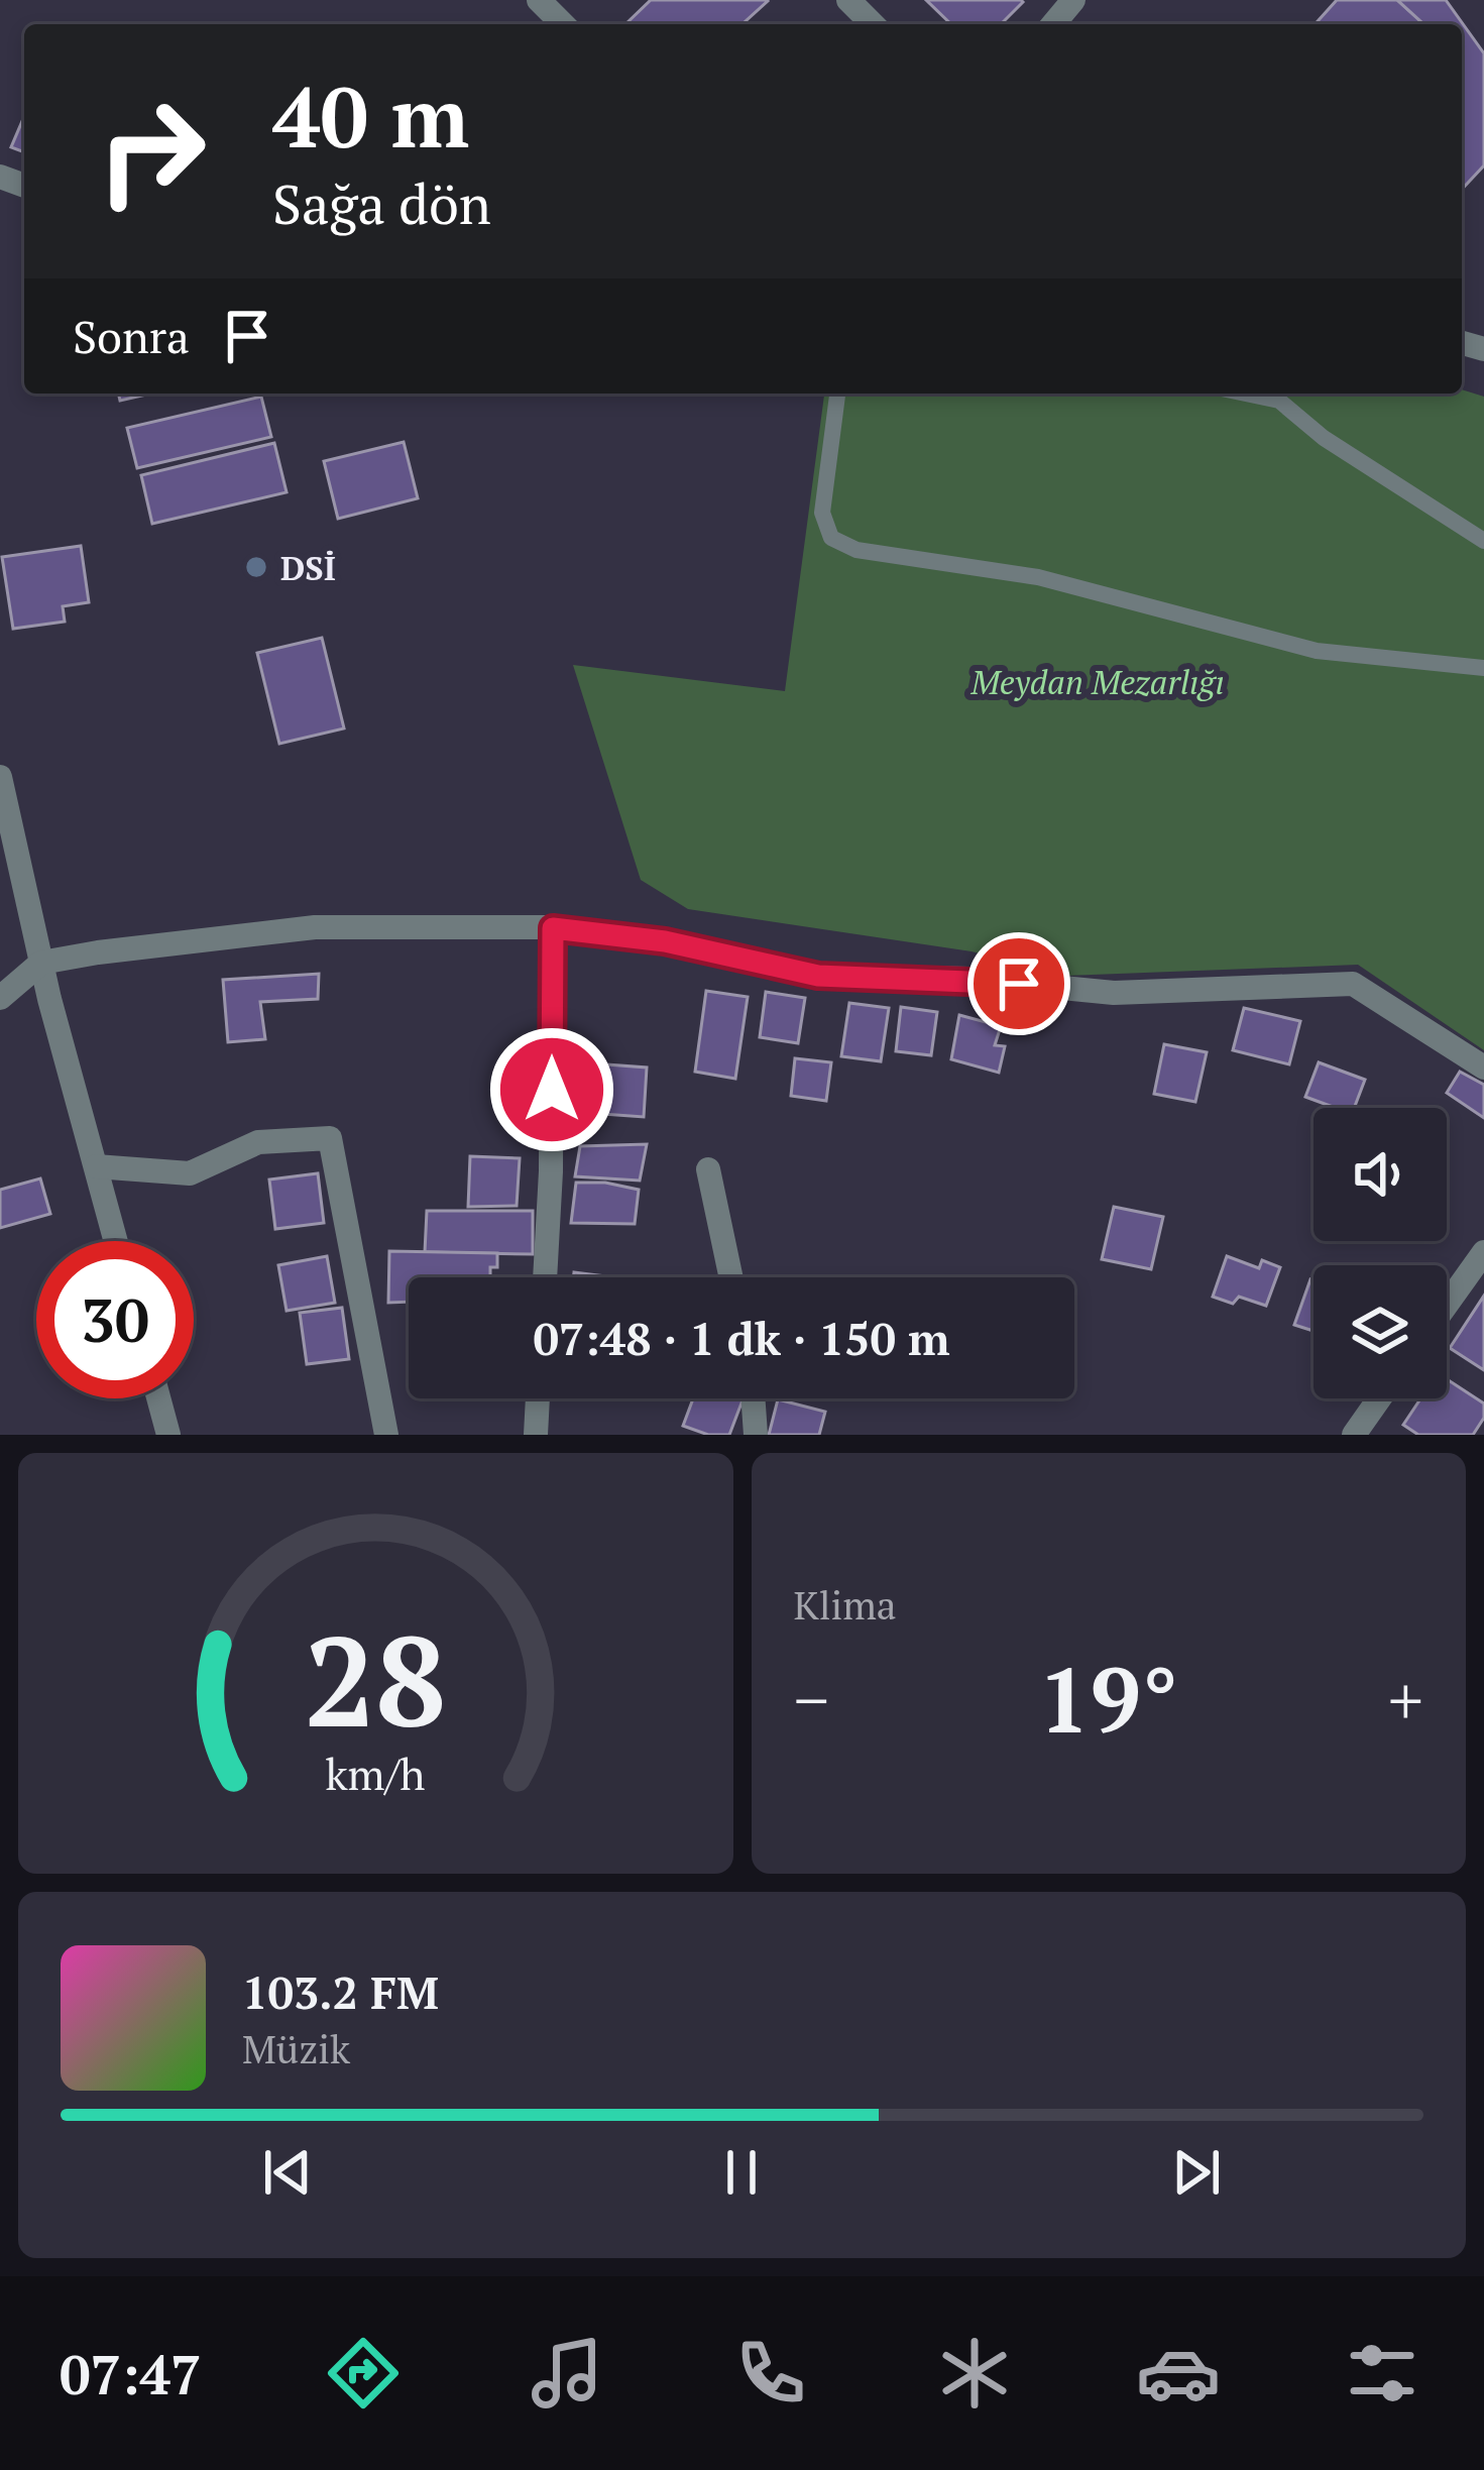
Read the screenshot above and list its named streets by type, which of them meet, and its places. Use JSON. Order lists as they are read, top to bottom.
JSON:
{
  "parks": ["Meydan Mezarlığı"],
  "places": ["DSİ"],
  "page": {
    "turn": ["40 m", "Sağa dön"],
    "then": "Sonra",
    "limit": "30",
    "trip": "07:48 · 1 dk · 150 m",
    "tile": "Klima",
    "heat": ["−", "19°", "+"],
    "song": ["103.2 FM", "Müzik"],
    "tabs": "07:47",
    "gauge": ["28", "km/h"]
  }
}
